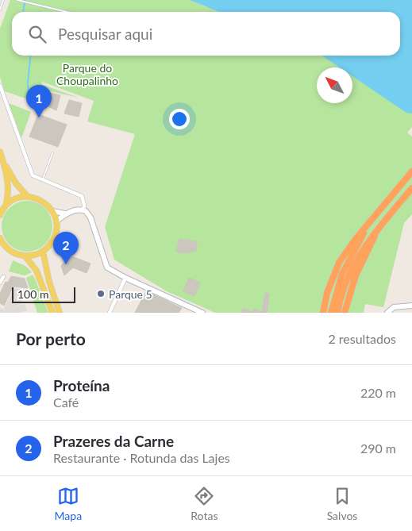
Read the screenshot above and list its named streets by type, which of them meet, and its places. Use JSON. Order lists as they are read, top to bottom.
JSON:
{
  "parks": ["Parque do Choupalinho"],
  "places": ["Parque 5"],
  "scale_bar": "100 m",
  "north": "top left",
  "page": {
    "search": "Pesquisar aqui",
    "pins": ["1", "2"],
    "scale": "100 m",
    "heading": ["Por perto", "2 resultados"],
    "list": [
      {
        "mark": "1",
        "name": "Proteína",
        "note": "Café",
        "value": "220 m"
      },
      {
        "mark": "2",
        "name": "Prazeres da Carne",
        "note": "Restaurante · Rotunda das Lajes",
        "value": "290 m"
      }
    ],
    "nav": ["Mapa", "Rotas", "Salvos"]
  }
}
